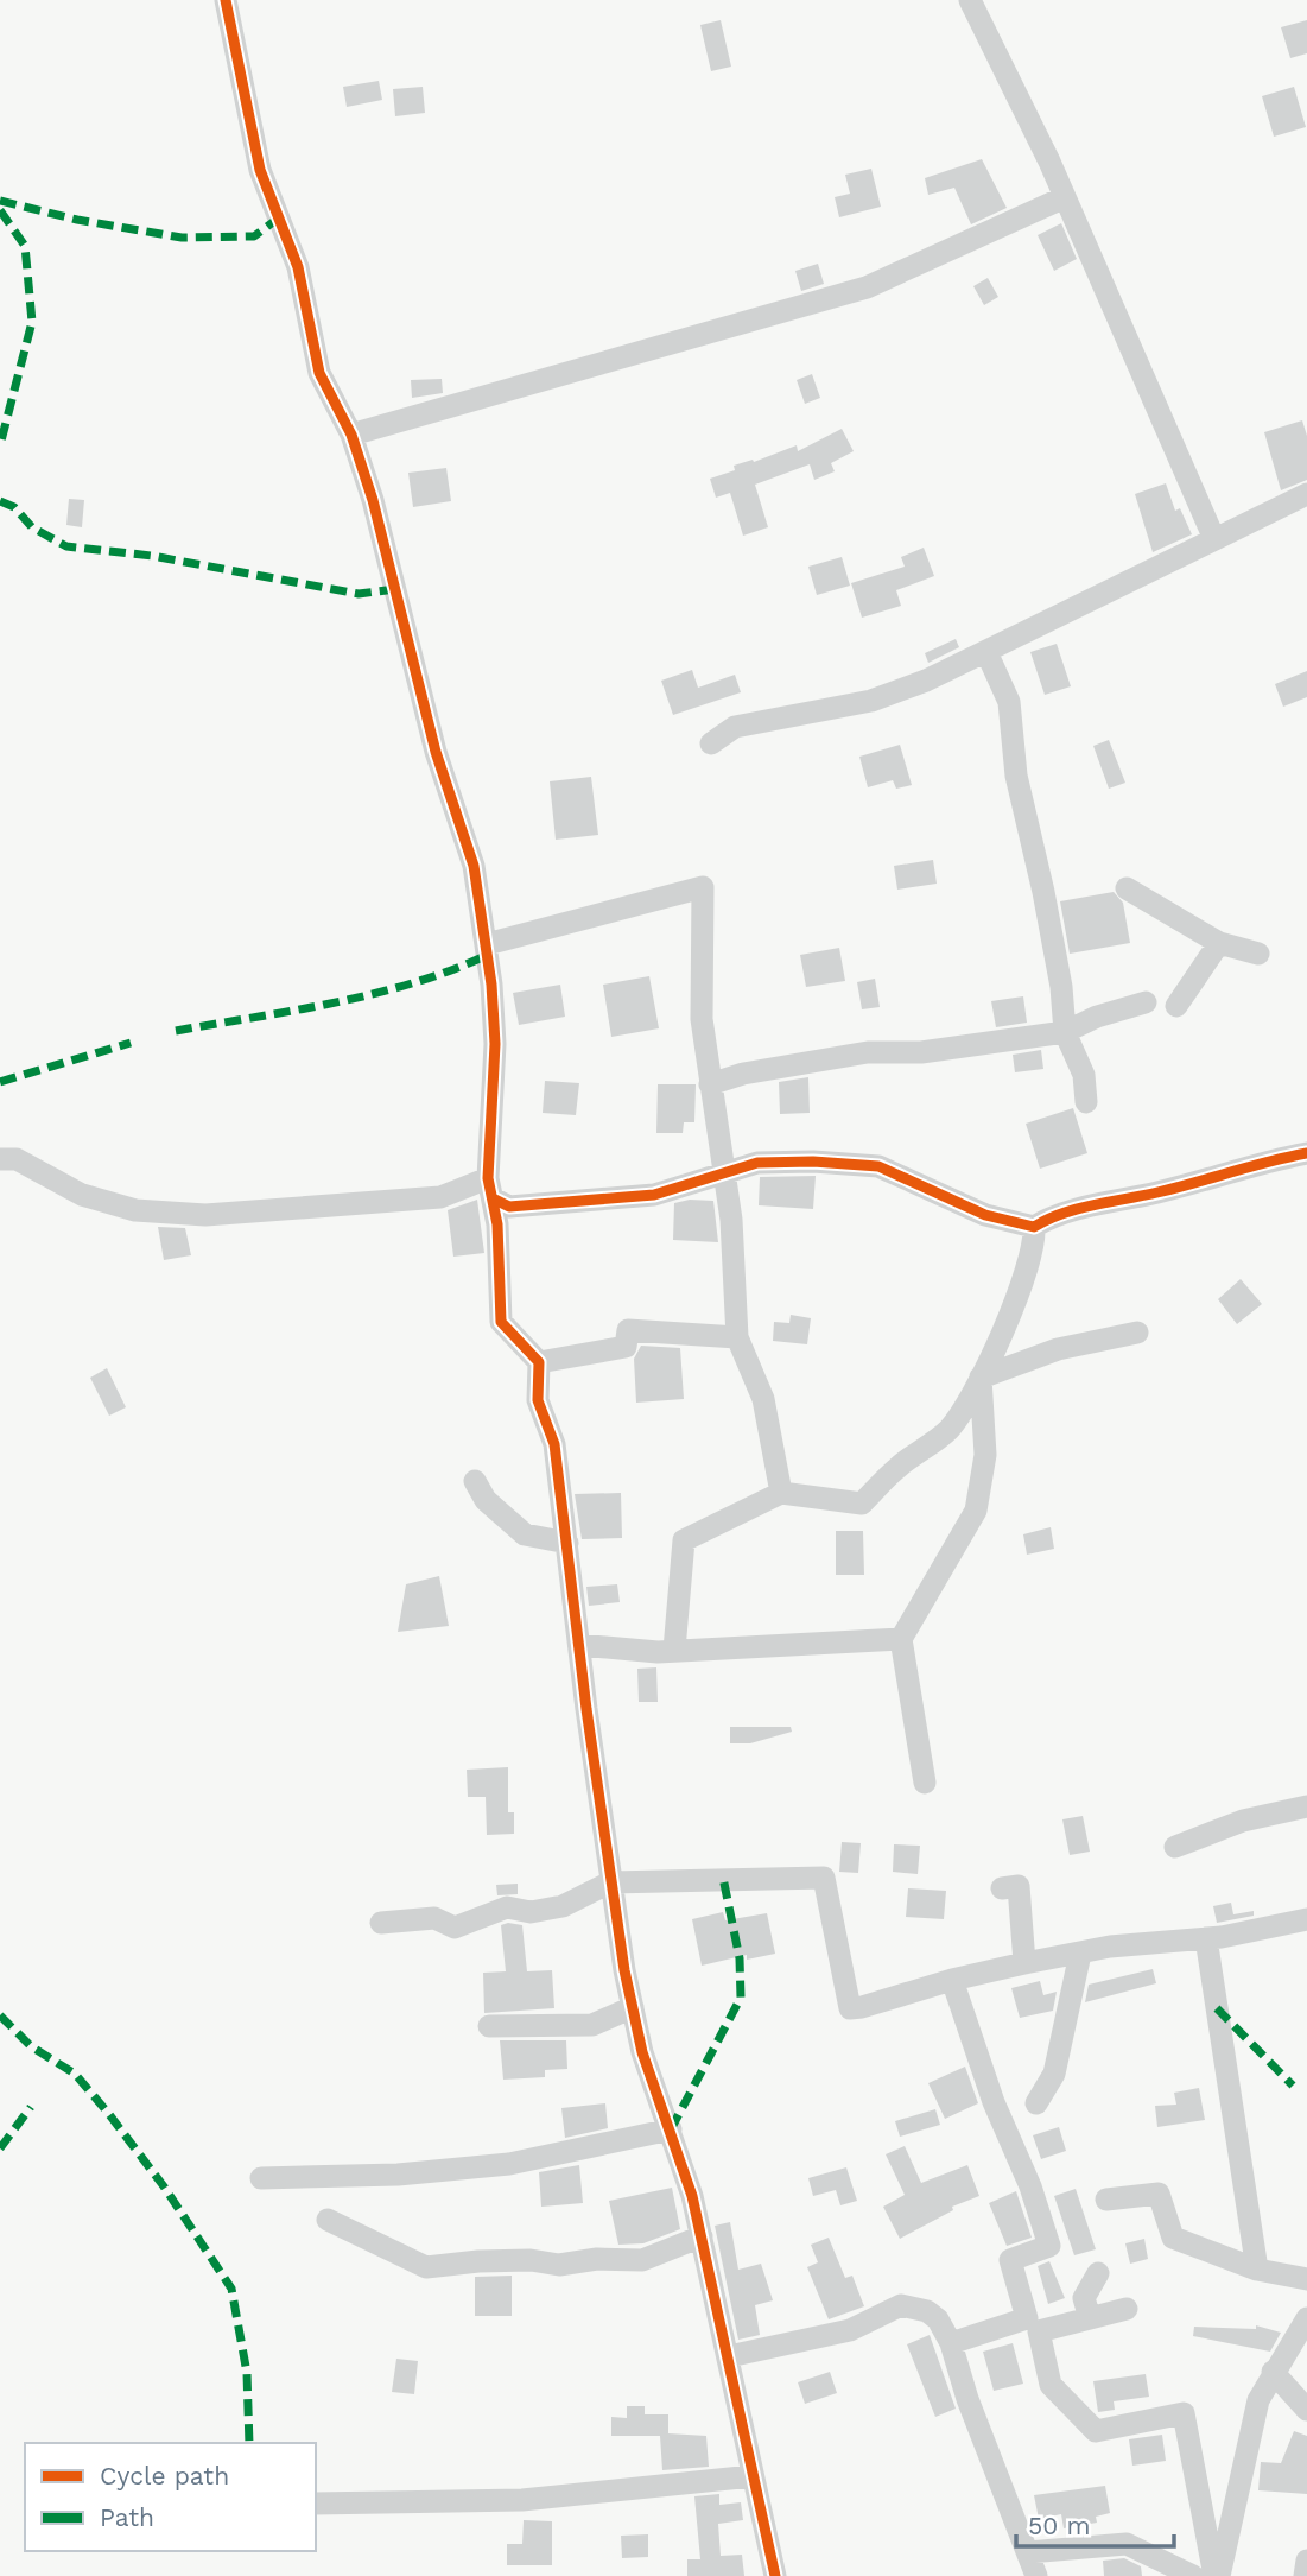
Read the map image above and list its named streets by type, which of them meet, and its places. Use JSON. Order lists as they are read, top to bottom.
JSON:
{
  "legend": ["Cycle path", "Path"],
  "scale_bar": "50 m"
}
